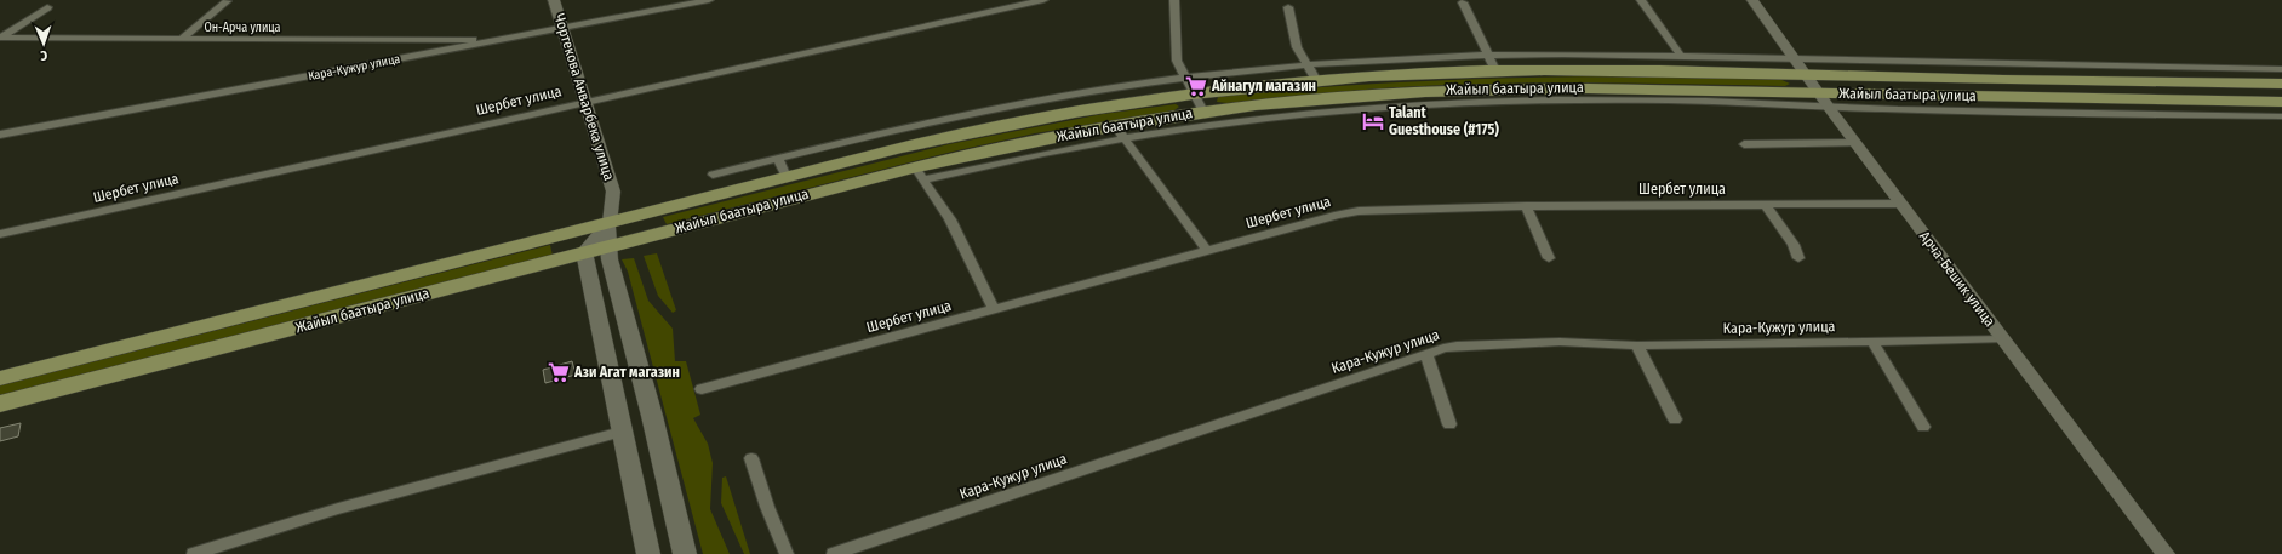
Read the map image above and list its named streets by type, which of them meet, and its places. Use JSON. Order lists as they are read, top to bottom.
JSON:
{
  "streets": {
    "main road": ["Жайыл баатыра улица"],
    "street": [
      "Он-Арча улица",
      "Кара-Кужур улица",
      "Чортекова Анварбека улица",
      "Шербет улица",
      "Арча-Бешик улица"
    ]
  },
  "crossings": [
    ["Он-Арча улица", "Кара-Кужур улица"],
    ["Кара-Кужур улица", "Чортекова Анварбека улица"],
    ["Кара-Кужур улица", "Арча-Бешик улица"],
    ["Жайыл баатыра улица", "Чортекова Анварбека улица"],
    ["Жайыл баатыра улица", "Арча-Бешик улица"],
    ["Чортекова Анварбека улица", "Шербет улица"],
    ["Шербет улица", "Арча-Бешик улица"]
  ],
  "places": {
    "supermarket": ["Айнагул магазин", "Ази Агат магазин"],
    "hotel": ["Talant Guesthouse (#175)"]
  },
  "north": "bottom"
}
